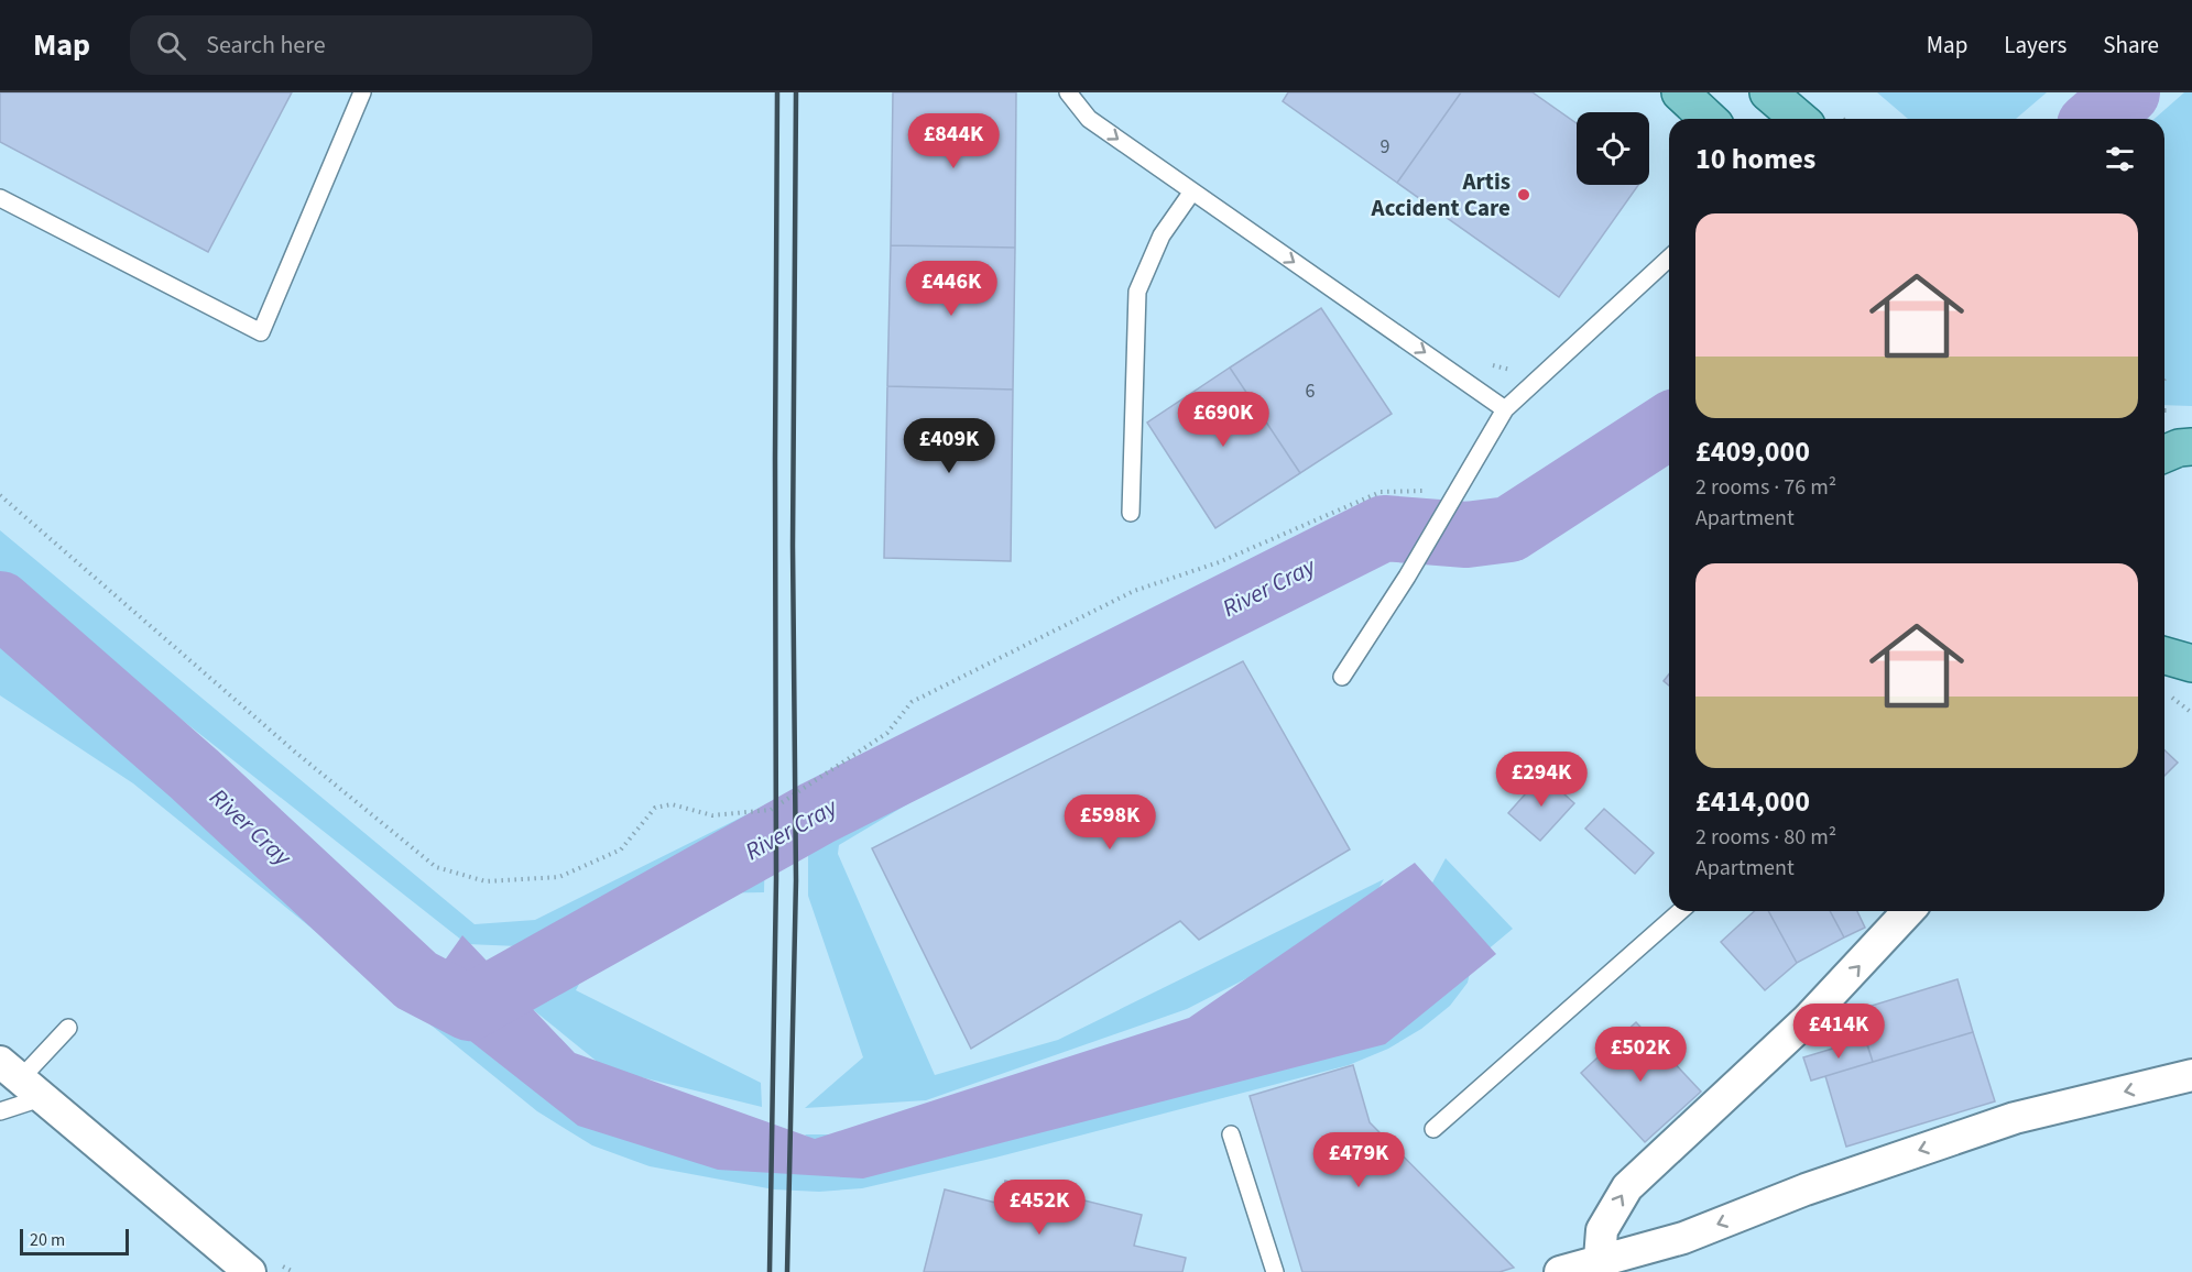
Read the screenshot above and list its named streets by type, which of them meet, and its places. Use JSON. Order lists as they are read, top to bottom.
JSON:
{
  "water": ["River Cray"],
  "places": ["Artis Accident Care"],
  "house_numbers": ["9", "6"],
  "scale_bar": "20 m",
  "page": {
    "header": "Map",
    "search": "Search here",
    "nav": ["Map", "Layers", "Share"],
    "price": [
      "£844K",
      "£446K",
      "£690K",
      "£409K",
      "£294K",
      "£598K",
      "£414K",
      "£502K",
      "£479K",
      "£452K"
    ],
    "heading": "10 homes",
    "list": [
      {
        "name": "£409,000",
        "note": "2 rooms · 76 m² · Apartment"
      },
      {
        "name": "£414,000",
        "note": "2 rooms · 80 m² · Apartment"
      }
    ],
    "scale": "20 m"
  }
}
